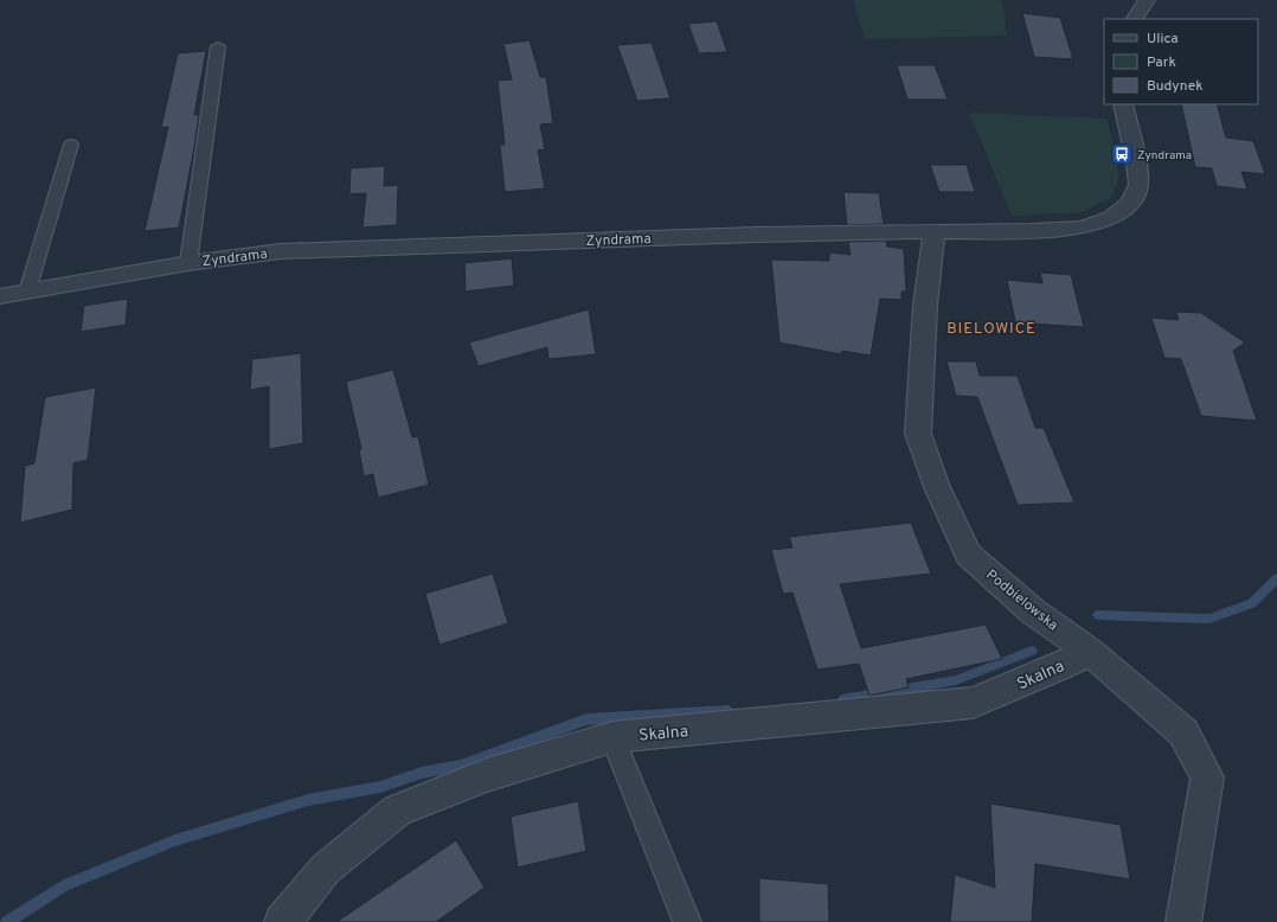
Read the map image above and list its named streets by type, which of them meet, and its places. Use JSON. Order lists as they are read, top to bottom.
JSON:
{
  "streets": {
    "street": ["Zyndrama", "Podbielowska", "Skalna"]
  },
  "crossings": [
    ["Zyndrama", "Podbielowska"],
    ["Podbielowska", "Skalna"]
  ],
  "districts": ["BIELOWICE"],
  "places": {
    "bus stop": ["Zyndrama"]
  },
  "legend": ["Ulica", "Park", "Budynek"]
}
